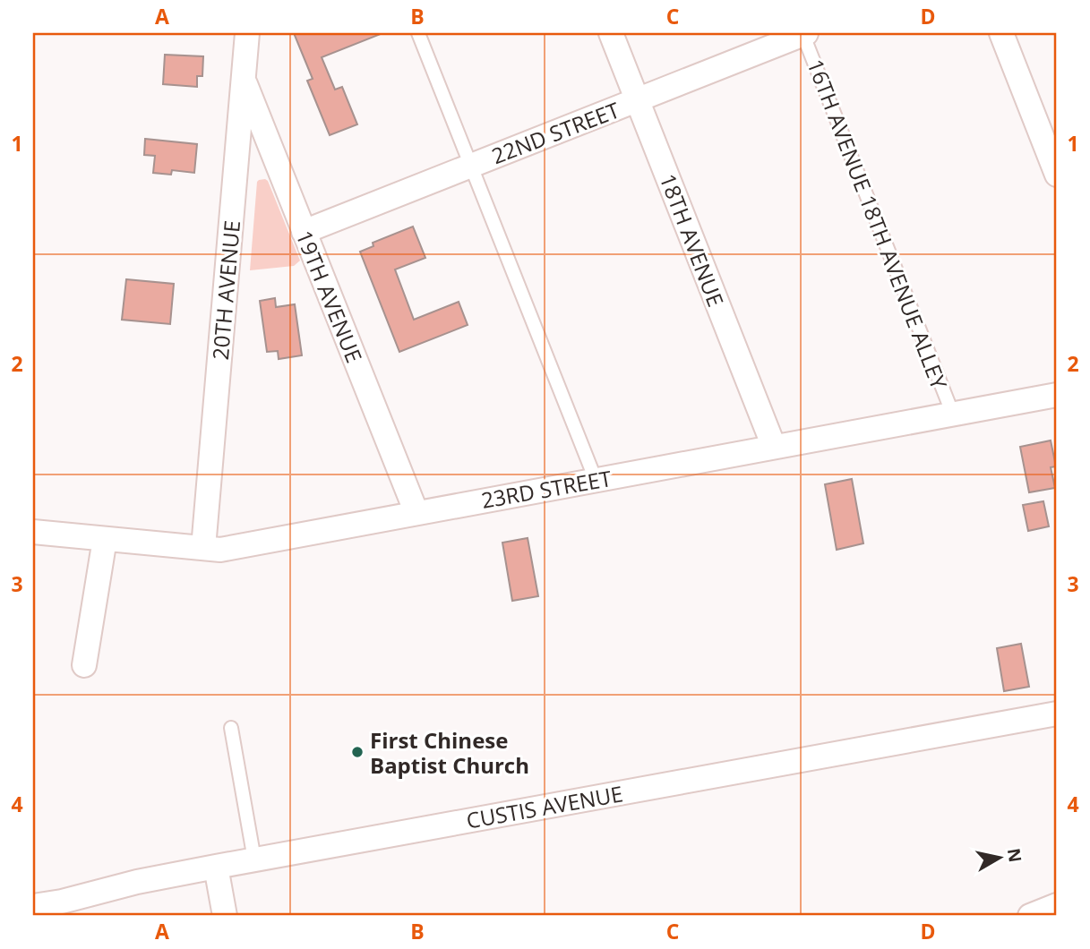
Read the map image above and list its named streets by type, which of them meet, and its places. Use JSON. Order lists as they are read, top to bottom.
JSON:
{
  "streets": {
    "street": [
      "22ND STREET",
      "18TH AVENUE",
      "20TH AVENUE",
      "19TH AVENUE",
      "23RD STREET",
      "CUSTIS AVENUE"
    ],
    "lane": ["16TH AVENUE 18TH AVENUE ALLEY"]
  },
  "crossings": [
    ["22ND STREET", "16TH AVENUE 18TH AVENUE ALLEY"],
    ["22ND STREET", "18TH AVENUE"],
    ["22ND STREET", "19TH AVENUE"],
    ["16TH AVENUE 18TH AVENUE ALLEY", "23RD STREET"],
    ["18TH AVENUE", "23RD STREET"],
    ["20TH AVENUE", "19TH AVENUE"],
    ["20TH AVENUE", "23RD STREET"],
    ["19TH AVENUE", "23RD STREET"]
  ],
  "places": ["First Chinese Baptist Church"],
  "north": "right",
  "grid": {
    "columns": [
      "A",
      "B",
      "C",
      "D"
    ],
    "rows": [
      "1",
      "2",
      "3",
      "4"
    ]
  }
}
